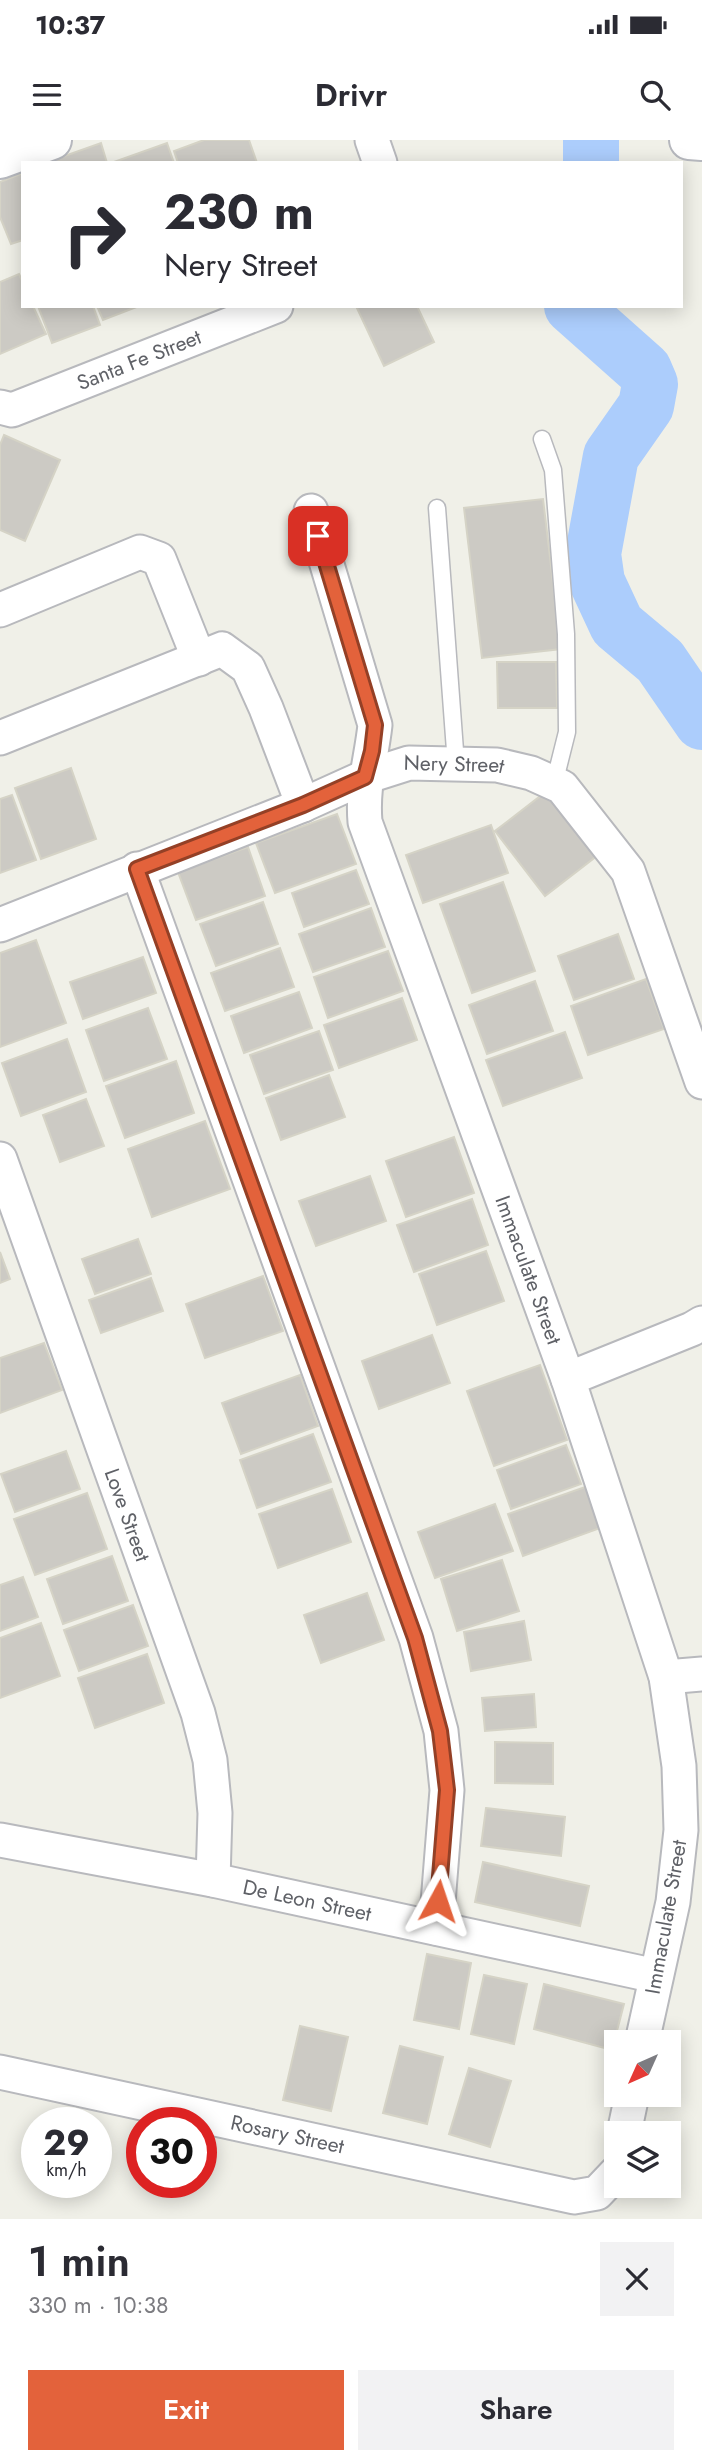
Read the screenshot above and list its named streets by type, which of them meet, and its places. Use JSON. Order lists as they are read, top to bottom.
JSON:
{
  "streets": {
    "street": [
      "Santa Fe Street",
      "Nery Street",
      "Immaculate Street",
      "Love Street",
      "De Leon Street",
      "Rosary Street"
    ]
  },
  "crossings": [
    ["Nery Street", "Immaculate Street"],
    ["Immaculate Street", "De Leon Street"],
    ["Love Street", "De Leon Street"]
  ],
  "north": "bottom left",
  "page": {
    "status": "10:37",
    "header": "Drivr",
    "turn": ["230 m", "Nery Street"],
    "speed": "29 km/h",
    "limit": "30",
    "heading": ["1 min", "330 m · 10:38"],
    "buttons": ["Exit", "Share"]
  }
}
